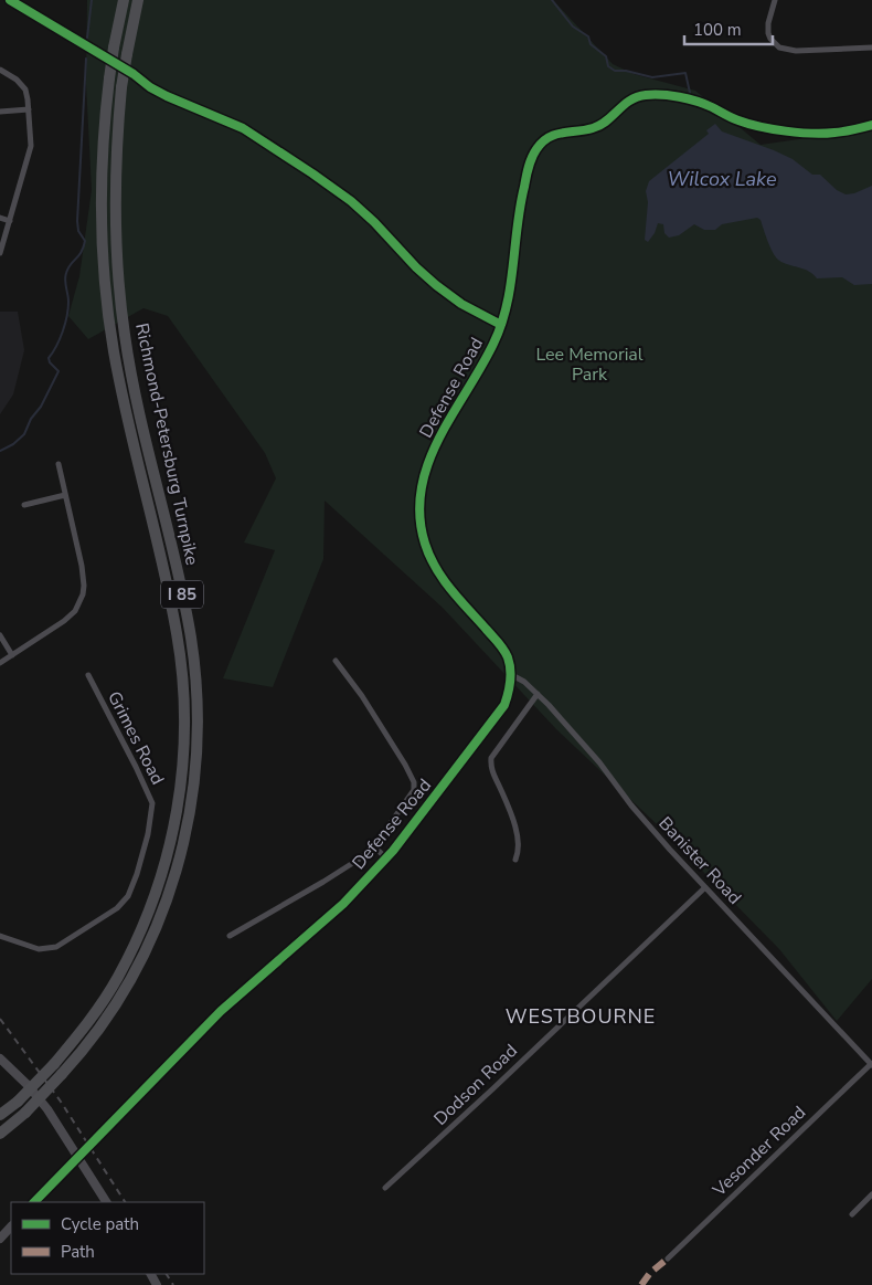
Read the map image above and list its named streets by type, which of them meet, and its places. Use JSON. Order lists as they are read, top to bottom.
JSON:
{
  "streets": {
    "highway": ["Richmond-Petersburg Turnpike", "I 85"],
    "street": [
      "Defense Road",
      "Grimes Road",
      "Banister Road",
      "Dodson Road",
      "Vesonder Road"
    ]
  },
  "crossings": [
    ["Defense Road", "Banister Road"],
    ["Banister Road", "Dodson Road"],
    ["Banister Road", "Vesonder Road"]
  ],
  "districts": ["WESTBOURNE"],
  "water": ["Wilcox Lake"],
  "parks": ["Lee Memorial Park"],
  "legend": ["Cycle path", "Path"],
  "scale_bar": "100 m"
}
